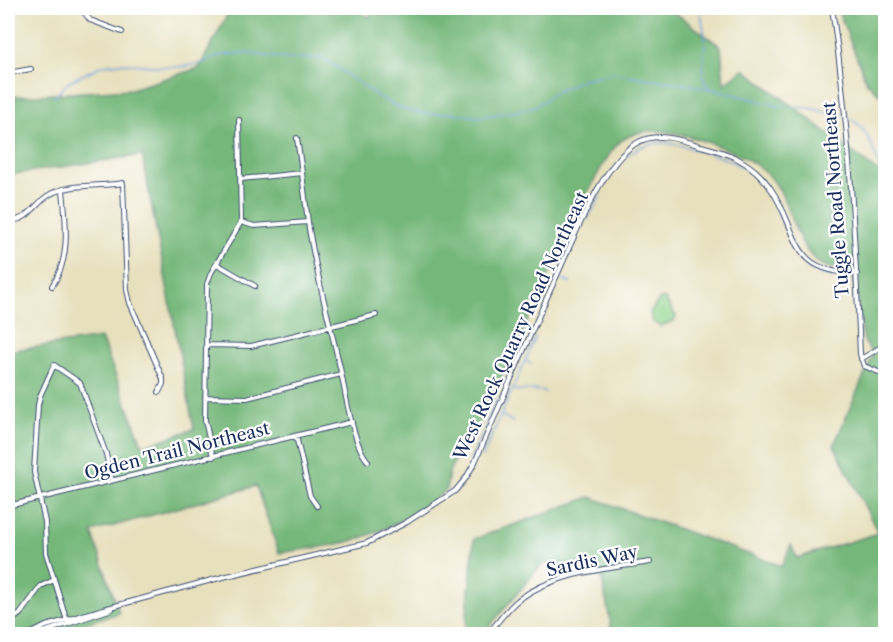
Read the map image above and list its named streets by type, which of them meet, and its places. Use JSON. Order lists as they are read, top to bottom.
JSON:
{
  "streets": {
    "street": [
      "Tuggle Road Northeast",
      "West Rock Quarry Road Northeast",
      "Ogden Trail Northeast",
      "Sardis Way"
    ]
  },
  "crossings": [
    ["Tuggle Road Northeast", "West Rock Quarry Road Northeast"]
  ]
}
